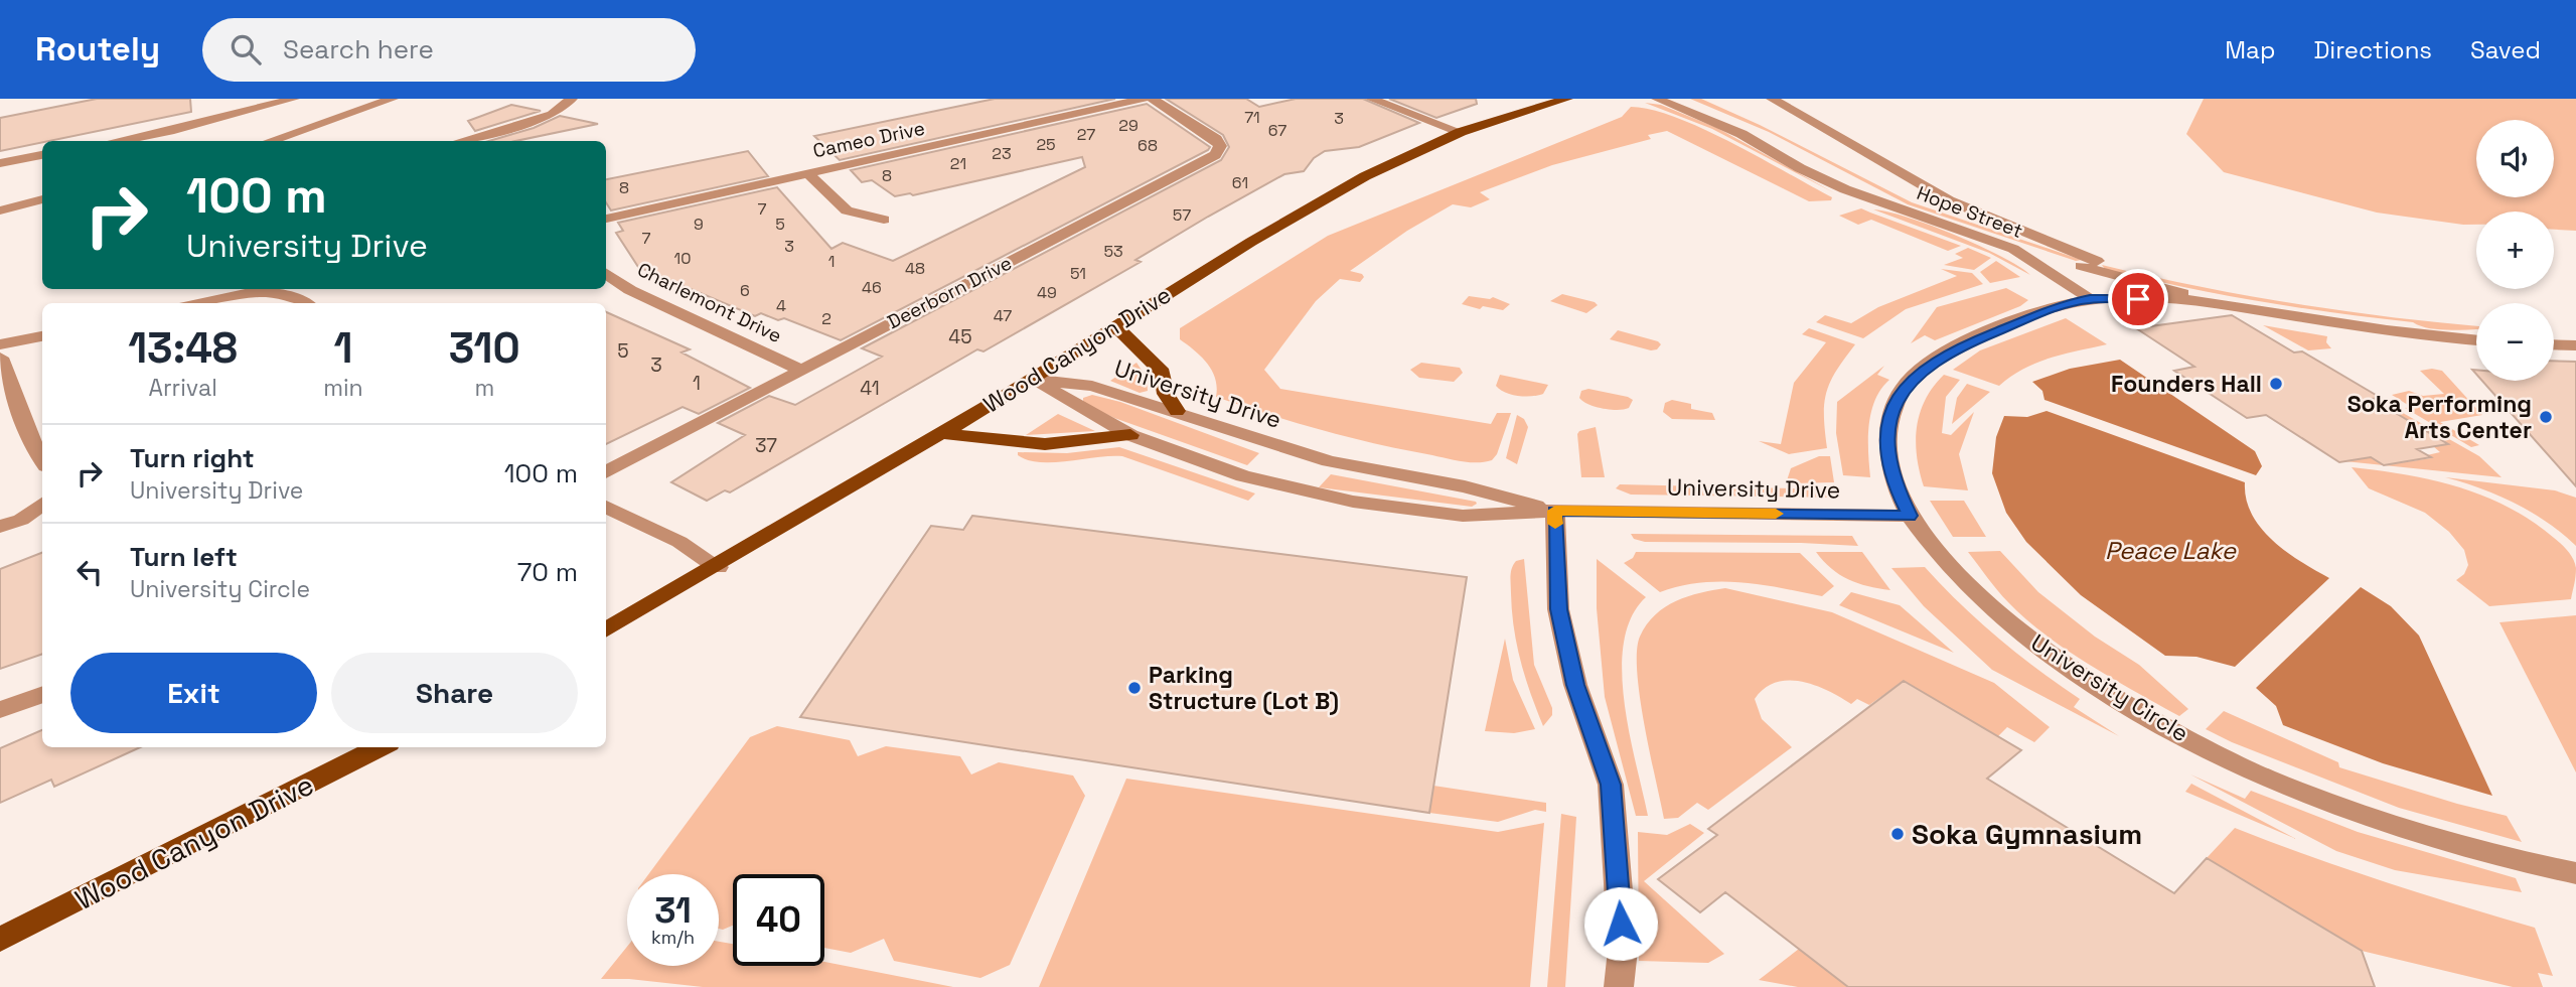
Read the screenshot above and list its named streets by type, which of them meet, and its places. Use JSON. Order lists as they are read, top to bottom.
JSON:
{
  "streets": {
    "main road": ["Wood Canyon Drive"],
    "street": [
      "Cameo Drive",
      "Hope Street",
      "Deerborn Drive",
      "Charlemont Drive",
      "University Drive",
      "University Circle"
    ]
  },
  "crossings": [
    ["Hope Street", "University Circle"],
    ["Deerborn Drive", "Charlemont Drive"],
    ["Wood Canyon Drive", "University Drive"],
    ["University Drive", "University Circle"]
  ],
  "water": ["Peace Lake"],
  "places": [
    "Founders Hall",
    "Soka Performing Arts Center",
    "Parking Structure (Lot B)",
    "Soka Gymnasium"
  ],
  "house_numbers": [
    "71",
    "3",
    "29",
    "67",
    "27",
    "25",
    "68",
    "23",
    "21",
    "8",
    "61",
    "8",
    "7",
    "57",
    "9",
    "5",
    "7",
    "3",
    "53",
    "10",
    "1",
    "48",
    "51",
    "46",
    "6",
    "49",
    "4",
    "47",
    "2",
    "45",
    "5",
    "3",
    "1",
    "41",
    "37"
  ],
  "page": {
    "header": "Routely",
    "search": "Search here",
    "nav": ["Map", "Directions", "Saved"],
    "map_buttons": ["+", "−"],
    "turn": ["100 m", "University Drive"],
    "eta": [
      "13:48",
      "Arrival",
      "1",
      "min",
      "310",
      "m"
    ],
    "list": [
      {
        "name": "Turn right",
        "note": "University Drive",
        "value": "100 m"
      },
      {
        "name": "Turn left",
        "note": "University Circle",
        "value": "70 m"
      }
    ],
    "buttons": ["Exit", "Share"],
    "speed": "31 km/h",
    "limit": "40"
  }
}
